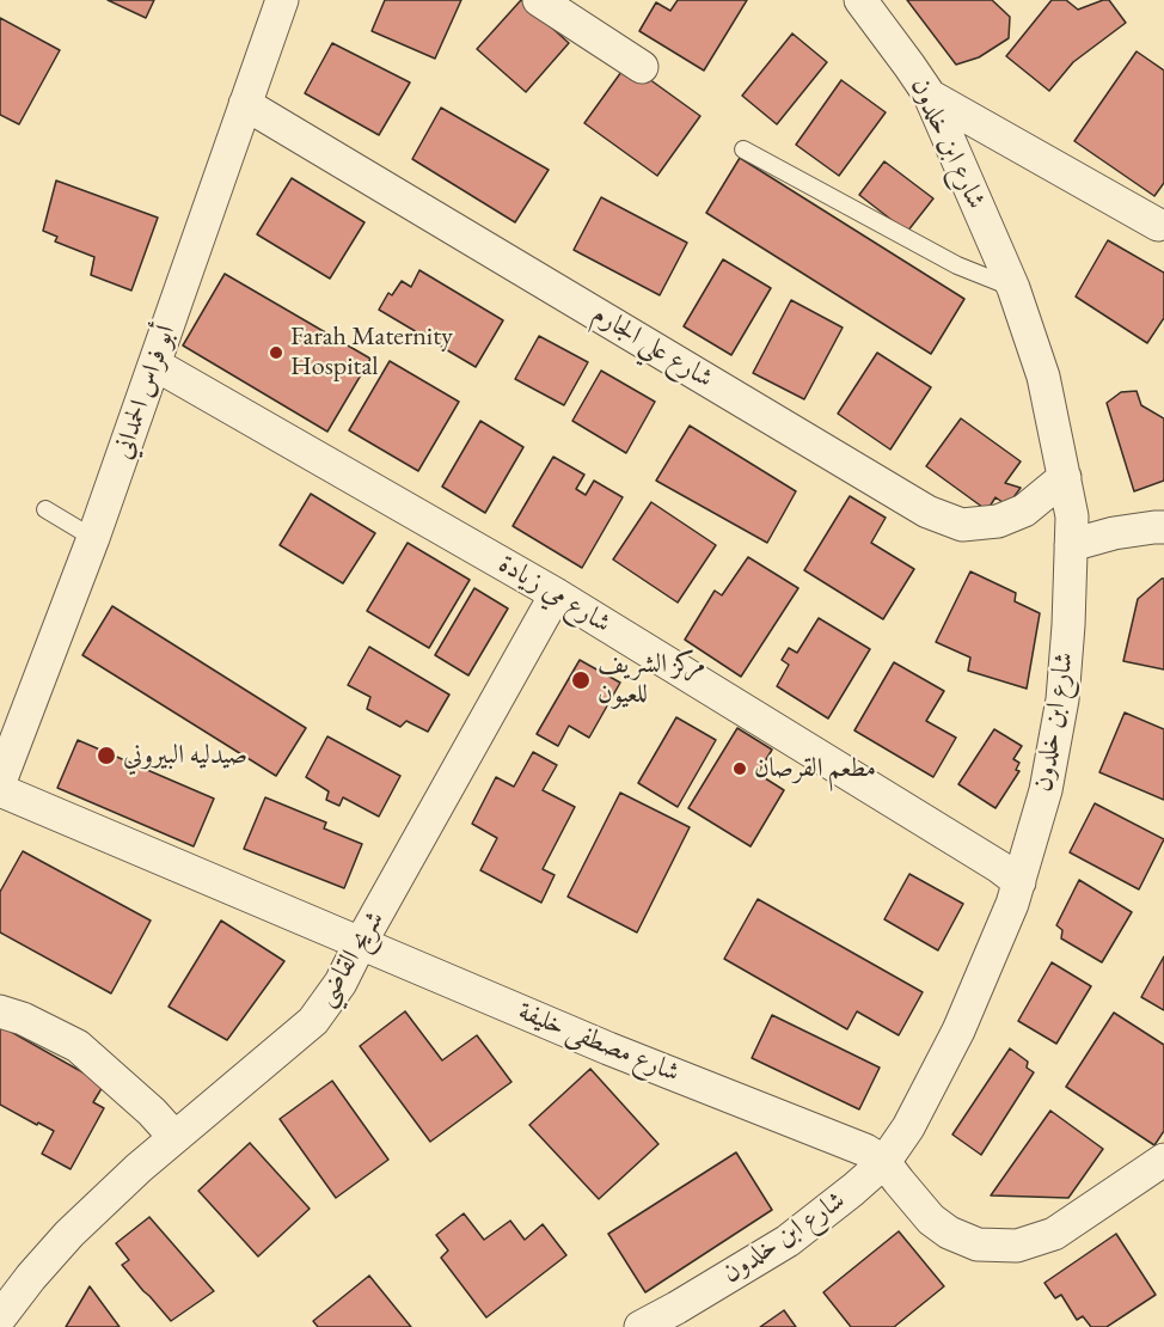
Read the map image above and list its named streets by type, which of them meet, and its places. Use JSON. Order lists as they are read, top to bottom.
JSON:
{
  "streets": {
    "street": [
      "شارع ابن خلدون",
      "شارع علي الجارم",
      "أبو فراس الحمداني",
      "شارع مي زيادة",
      "شريح القاضي",
      "شارع مصطفى خليفة"
    ]
  },
  "crossings": [
    ["شارع ابن خلدون", "شارع علي الجارم"],
    ["شارع ابن خلدون", "شارع مي زيادة"],
    ["شارع ابن خلدون", "شارع مصطفى خليفة"],
    ["شارع علي الجارم", "أبو فراس الحمداني"],
    ["أبو فراس الحمداني", "شارع مي زيادة"],
    ["شارع مي زيادة", "شريح القاضي"],
    ["شريح القاضي", "شارع مصطفى خليفة"]
  ],
  "places": [
    "Farah Maternity Hospital",
    "مركز الشريف للعيون",
    "صيدليه البيروني",
    "مطعم القرصان"
  ]
}
